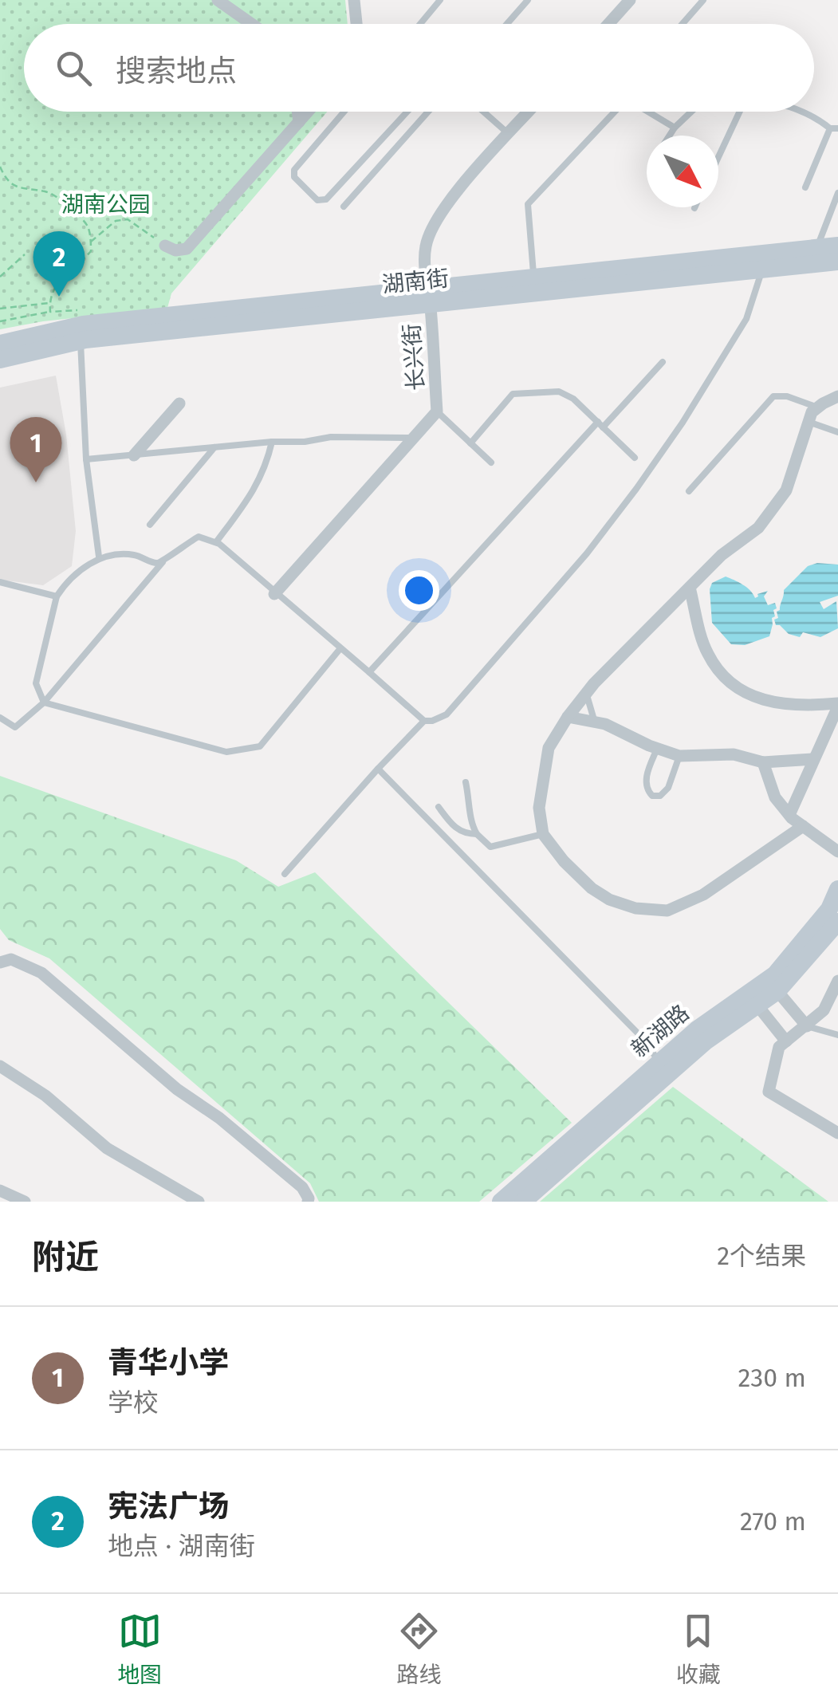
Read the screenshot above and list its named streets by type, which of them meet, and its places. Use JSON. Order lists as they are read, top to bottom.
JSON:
{
  "streets": {
    "main road": ["湖南街", "新湖路"],
    "street": ["长兴街"]
  },
  "crossings": [
    ["湖南街", "长兴街"]
  ],
  "parks": ["湖南公园"],
  "north": "bottom right",
  "page": {
    "search": "搜索地点",
    "pins": ["2", "1"],
    "heading": ["附近", "2个结果"],
    "list": [
      {
        "mark": "1",
        "name": "青华小学",
        "note": "学校",
        "value": "230 m"
      },
      {
        "mark": "2",
        "name": "宪法广场",
        "note": "地点 · 湖南街",
        "value": "270 m"
      }
    ],
    "nav": ["地图", "路线", "收藏"]
  }
}
